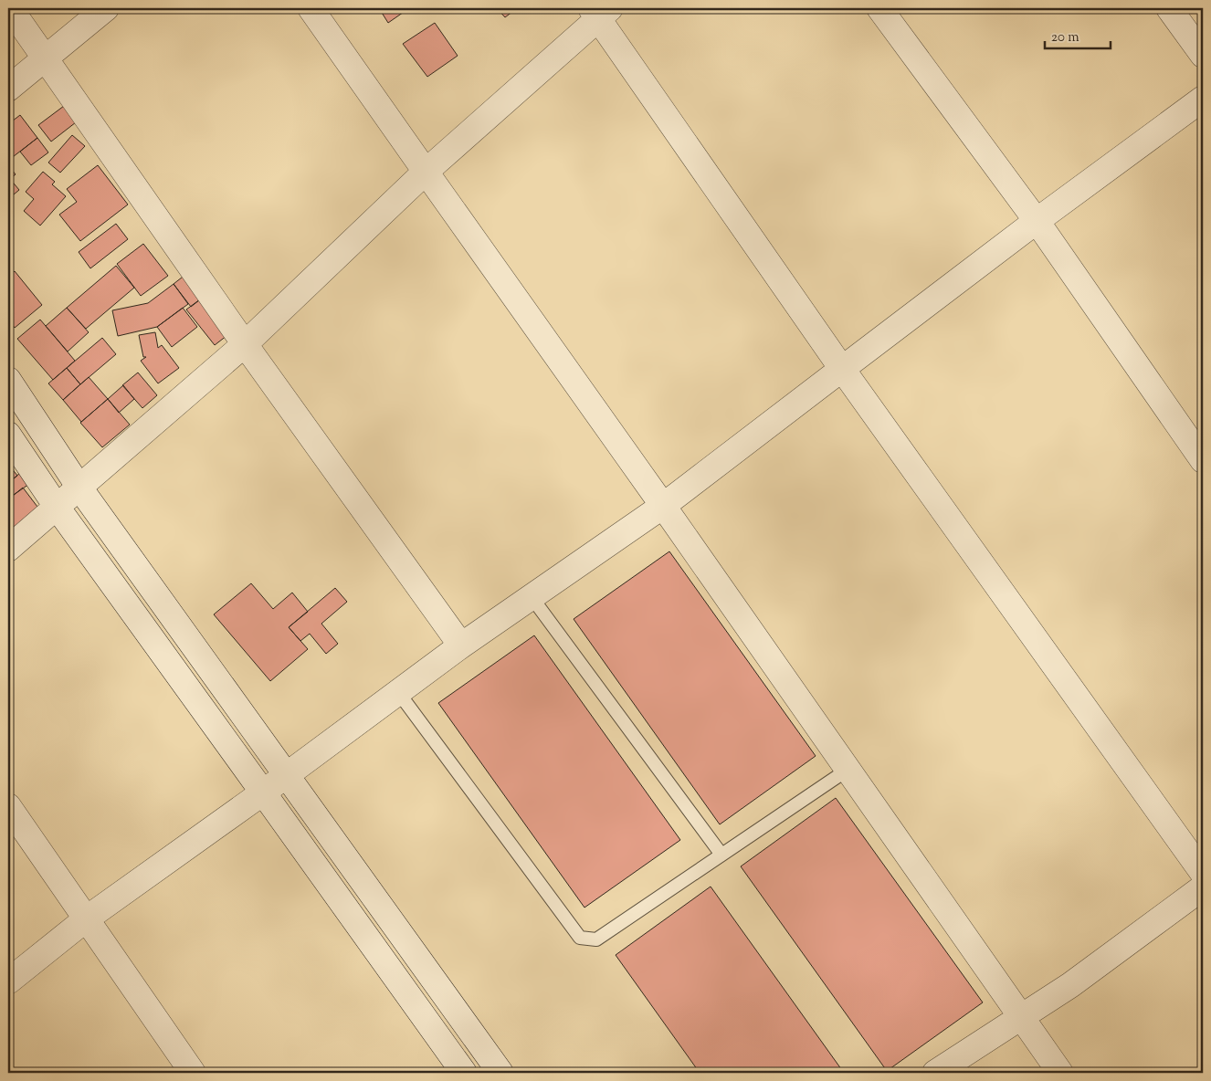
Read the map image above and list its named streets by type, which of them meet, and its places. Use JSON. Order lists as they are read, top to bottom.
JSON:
{
  "scale_bar": "20 m"
}
